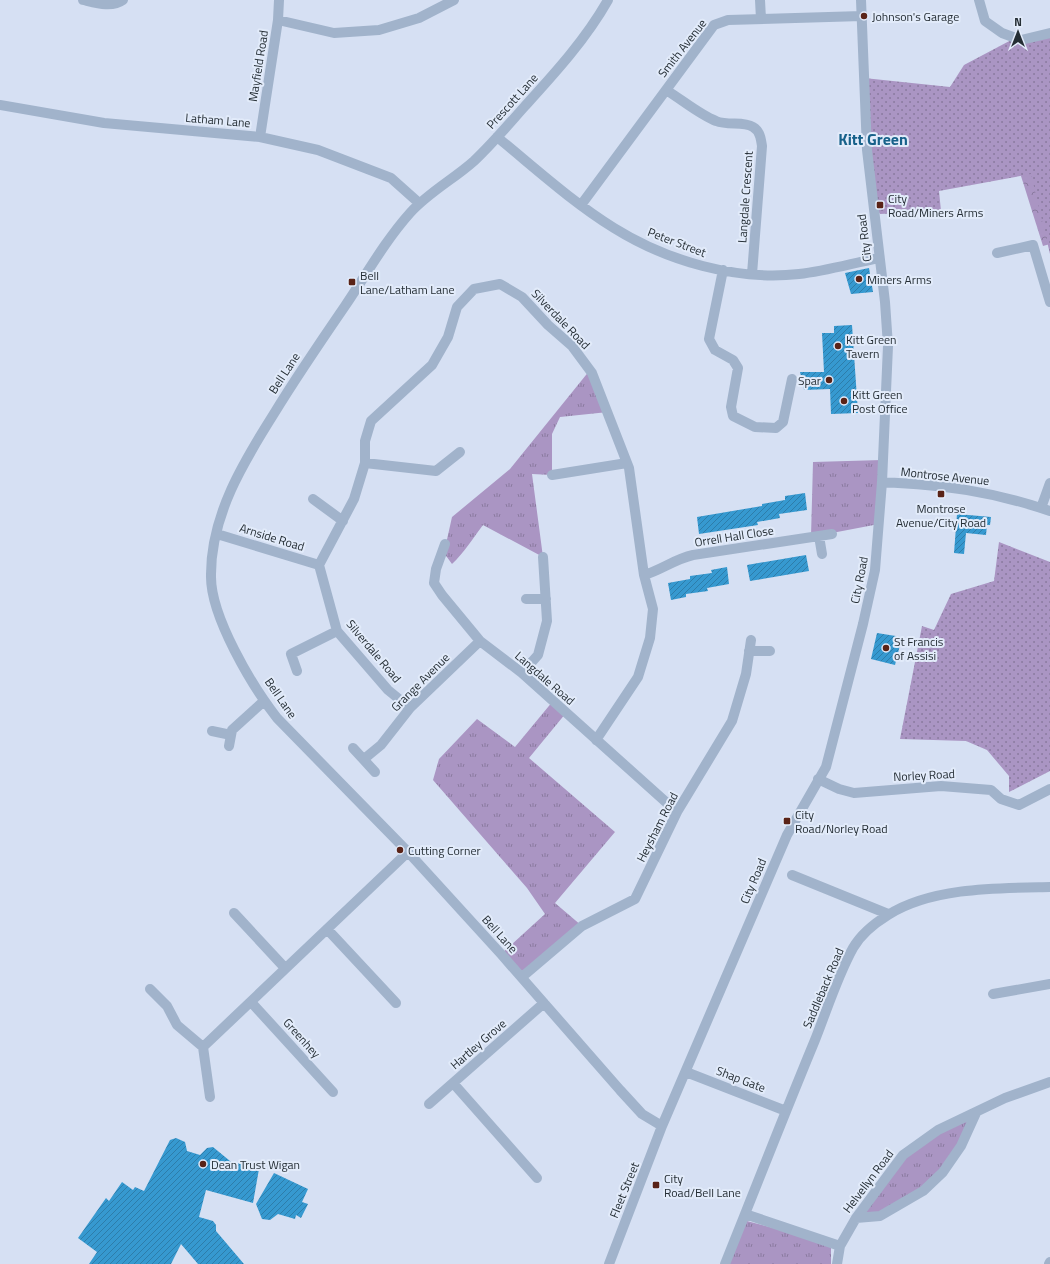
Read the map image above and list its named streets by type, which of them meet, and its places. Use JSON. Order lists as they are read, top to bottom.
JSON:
{
  "streets": {
    "street": [
      "Smith Avenue",
      "Mayfield Road",
      "Prescott Lane",
      "Latham Lane",
      "Langdale Crescent",
      "City Road",
      "Peter Street",
      "Silverdale Road",
      "Bell Lane",
      "Montrose Avenue",
      "Orrell Hall Close",
      "Arnside Road",
      "Langdale Road",
      "Grange Avenue",
      "Norley Road",
      "Heysham Road",
      "Saddleback Road",
      "Greenhey",
      "Hartley Grove",
      "Shap Gate",
      "Helvellyn Road",
      "Fleet Street"
    ]
  },
  "crossings": [
    ["Smith Avenue", "Langdale Crescent"],
    ["Smith Avenue", "City Road"],
    ["Smith Avenue", "Peter Street"],
    ["Mayfield Road", "Latham Lane"],
    ["Prescott Lane", "Latham Lane"],
    ["Prescott Lane", "Peter Street"],
    ["Prescott Lane", "Bell Lane"],
    ["Latham Lane", "Bell Lane"],
    ["Langdale Crescent", "Peter Street"],
    ["City Road", "Peter Street"],
    ["City Road", "Bell Lane"],
    ["City Road", "Montrose Avenue"],
    ["City Road", "Norley Road"],
    ["City Road", "Shap Gate"],
    ["City Road", "Fleet Street"],
    ["Silverdale Road", "Orrell Hall Close"],
    ["Silverdale Road", "Arnside Road"],
    ["Silverdale Road", "Langdale Road"],
    ["Silverdale Road", "Grange Avenue"],
    ["Bell Lane", "Arnside Road"],
    ["Bell Lane", "Heysham Road"],
    ["Bell Lane", "Hartley Grove"],
    ["Bell Lane", "Fleet Street"],
    ["Langdale Road", "Grange Avenue"],
    ["Langdale Road", "Heysham Road"],
    ["Saddleback Road", "Shap Gate"]
  ],
  "districts": ["Kitt Green"],
  "places": {
    "other": [
      "Johnson's Garage",
      "Miners Arms",
      "Kitt Green Tavern",
      "Spar",
      "Kitt Green Post Office",
      "St Francis of Assisi",
      "Cutting Corner",
      "Dean Trust Wigan"
    ],
    "transit": [
      "City Road/Miners Arms",
      "Bell Lane/Latham Lane",
      "Montrose Avenue/City Road",
      "City Road/Norley Road",
      "City Road/Bell Lane"
    ]
  },
  "north": "top"
}
